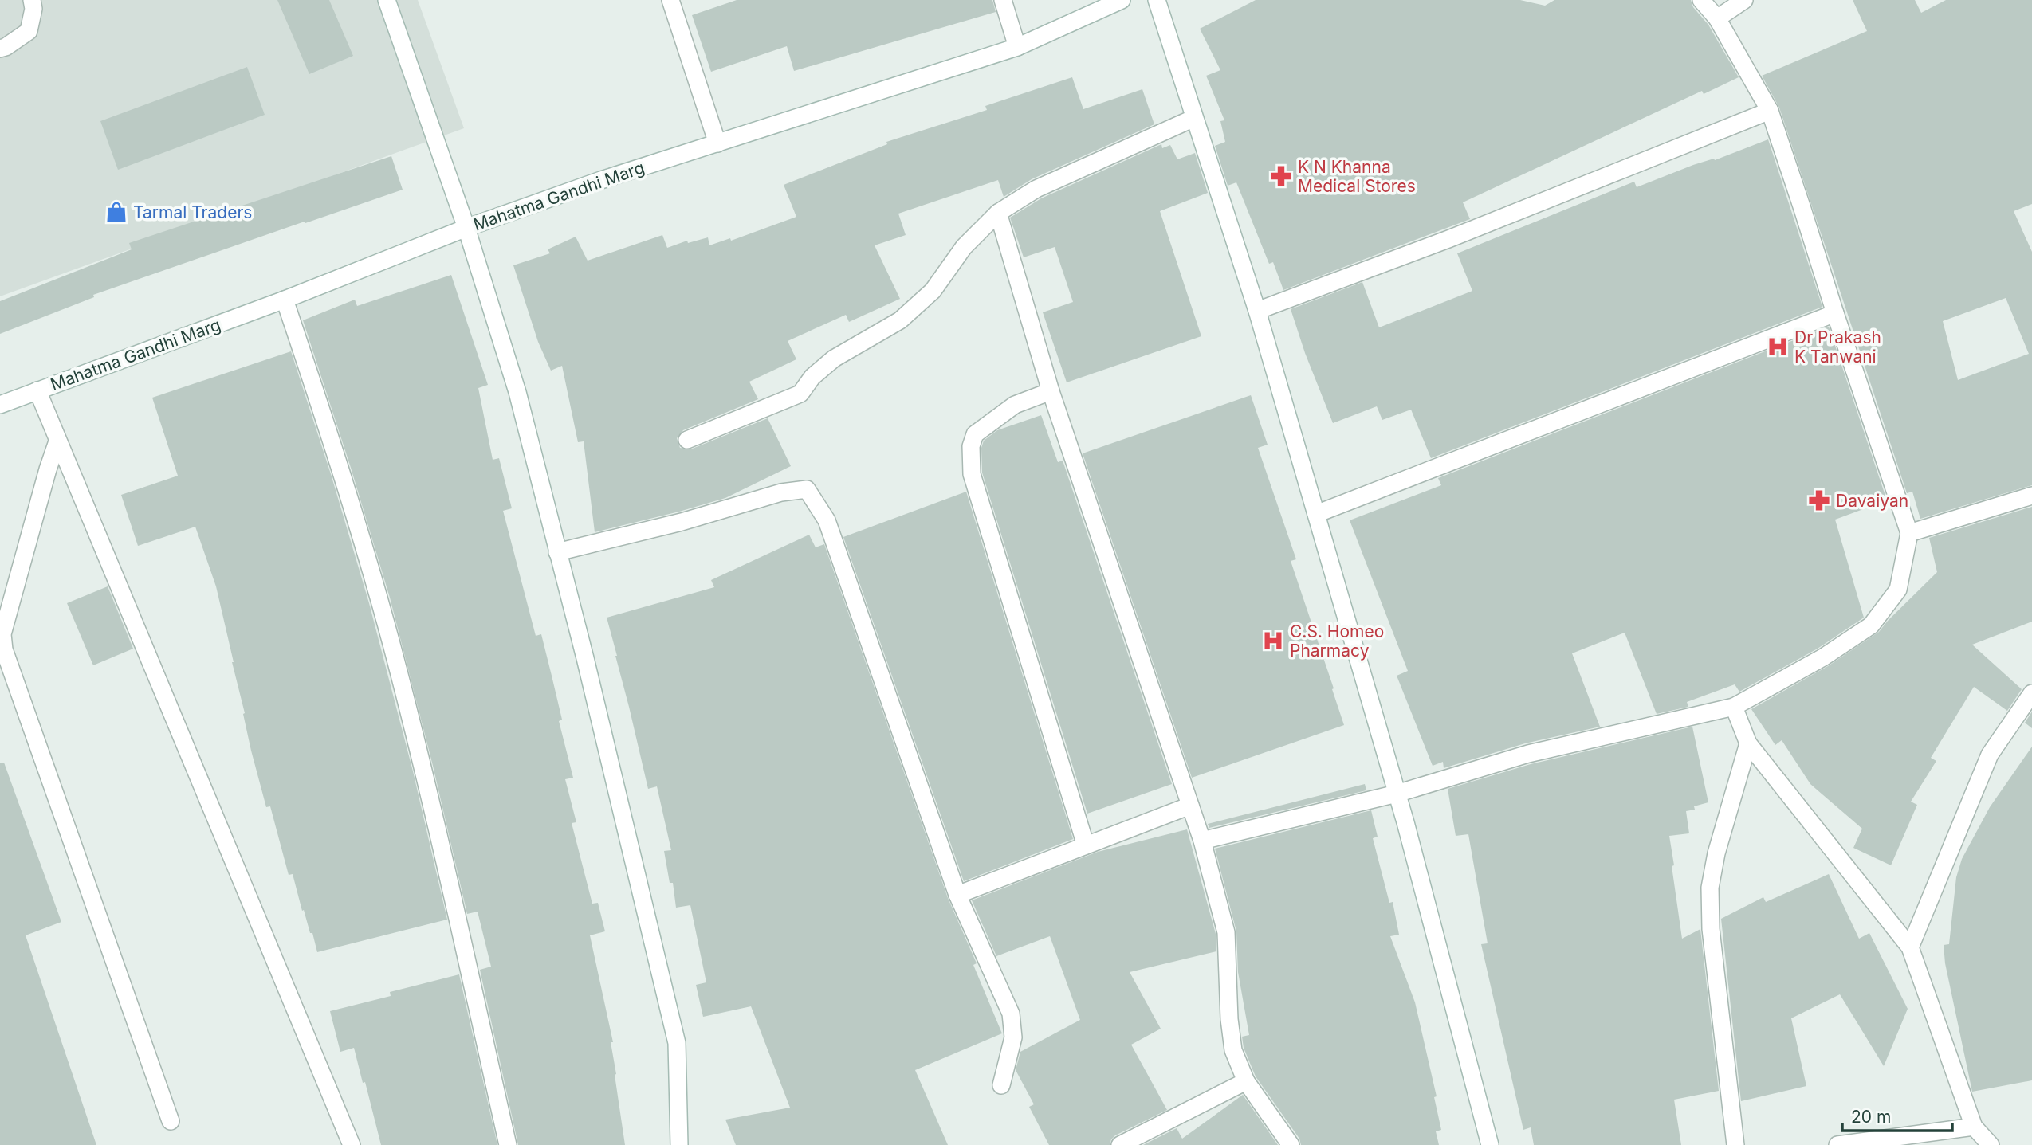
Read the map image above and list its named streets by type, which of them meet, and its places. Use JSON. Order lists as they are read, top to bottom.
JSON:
{
  "streets": {
    "street": ["Mahatma Gandhi Marg"]
  },
  "places": {
    "pharmacy": ["K N Khanna Medical Stores", "Davaiyan"],
    "shop": ["Tarmal Traders"],
    "hospital": ["Dr Prakash K Tanwani", "C.S. Homeo Pharmacy"]
  },
  "scale_bar": "20 m"
}
